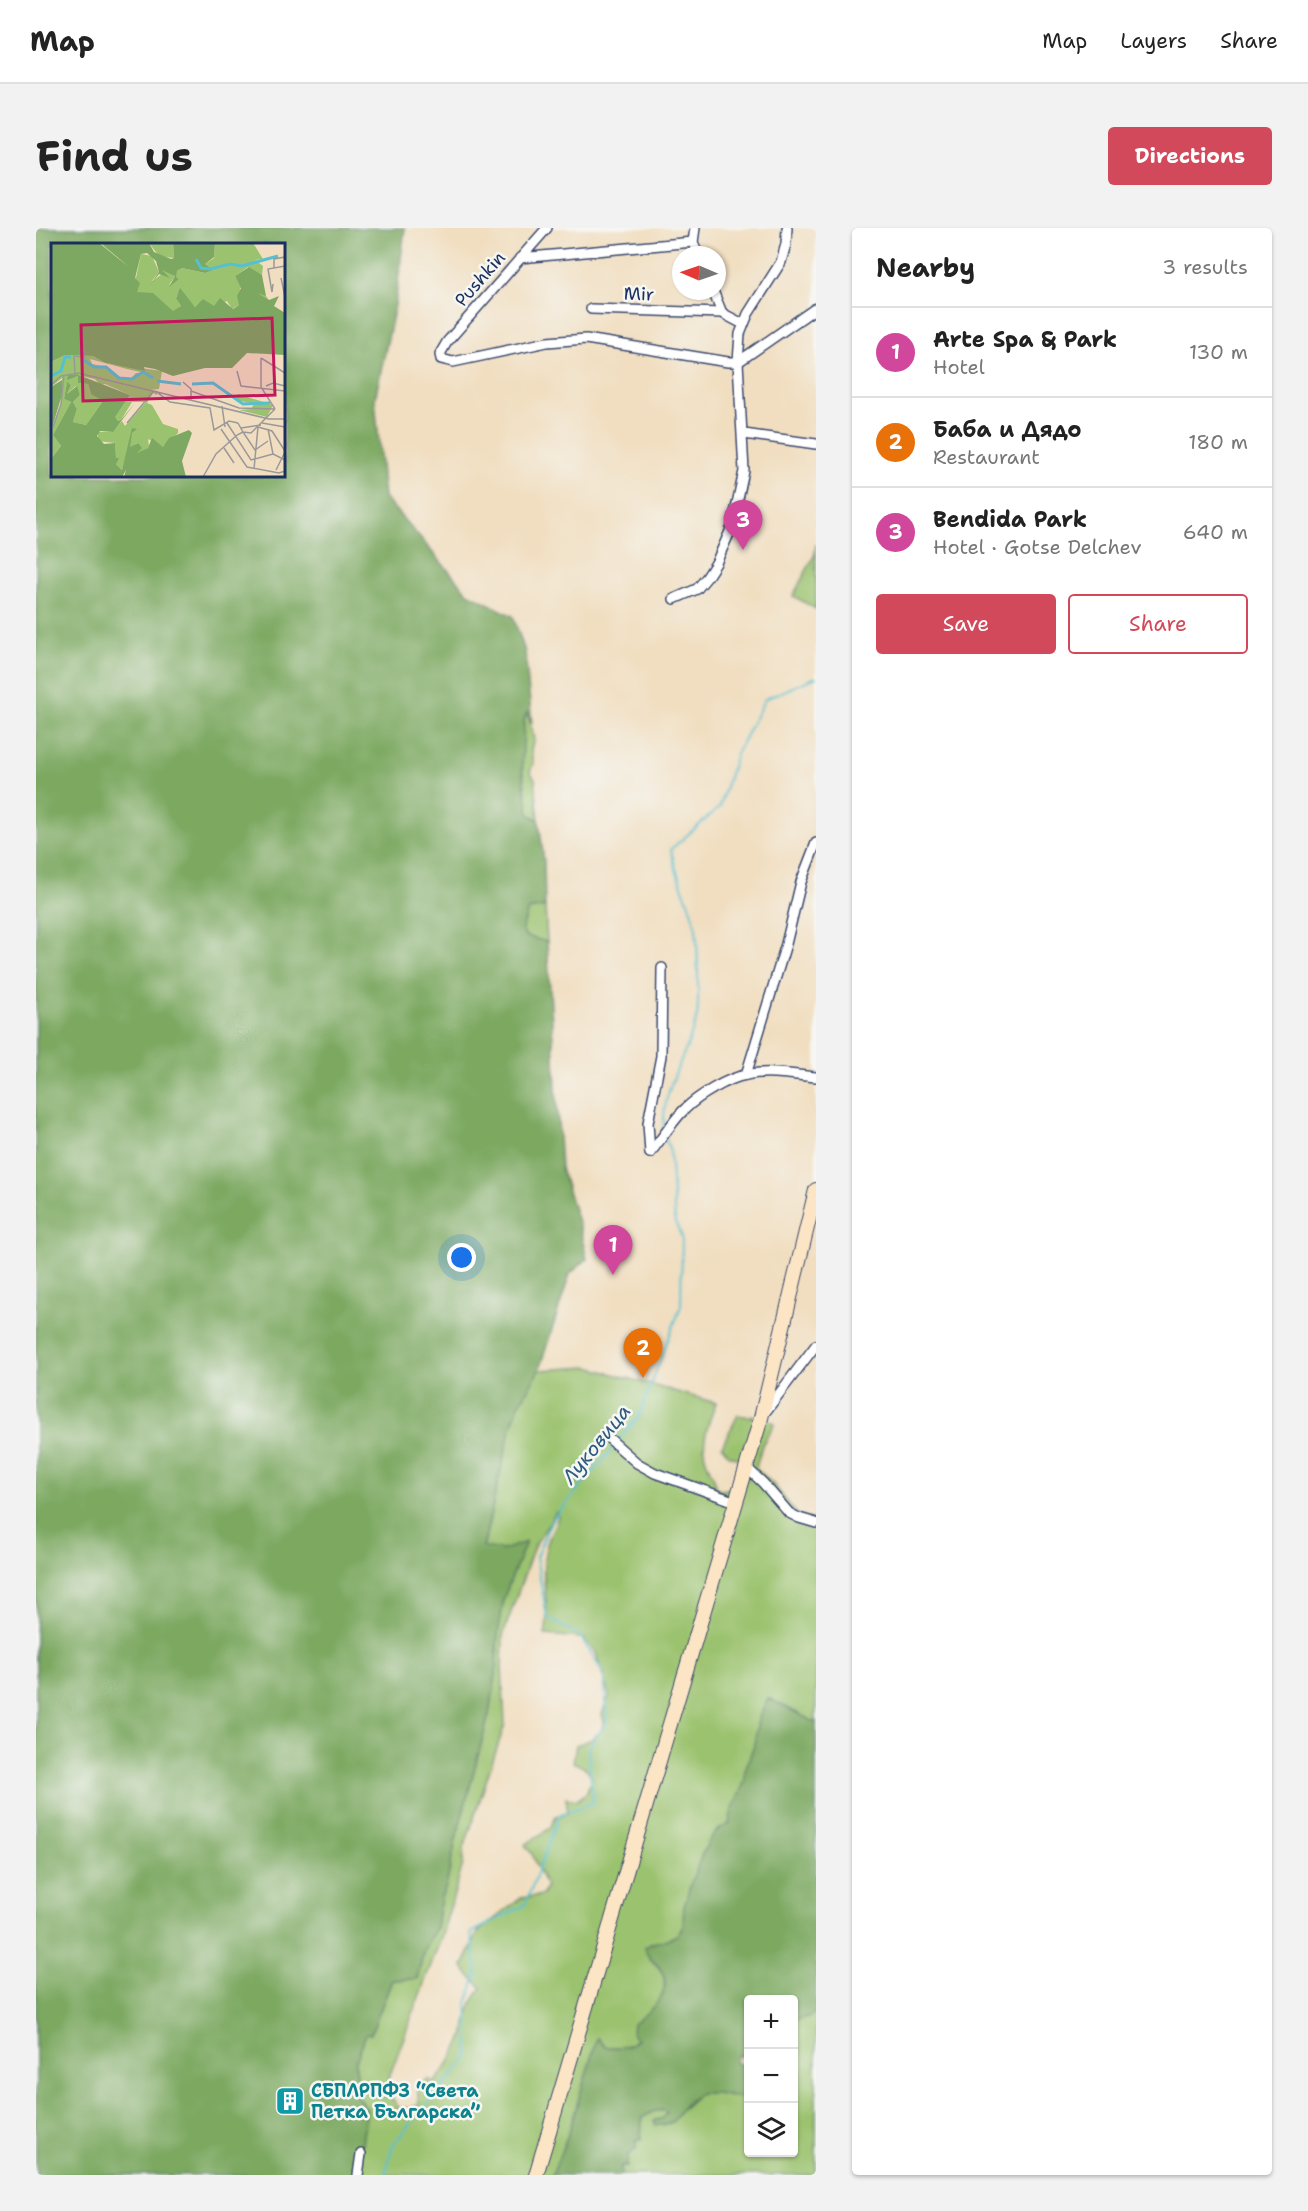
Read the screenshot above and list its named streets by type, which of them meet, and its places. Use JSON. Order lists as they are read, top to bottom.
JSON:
{
  "streets": {
    "street": ["Pushkin", "Mir"]
  },
  "water": ["Луковица"],
  "places": {
    "building": ["СБПЛРПФЗ “Света Петка Българска”"]
  },
  "north": "left",
  "page": {
    "header": "Map",
    "nav": ["Map", "Layers", "Share"],
    "buttons": [
      "Directions",
      ["Save", "Share"]
    ],
    "title": "Find us",
    "heading": ["Nearby", "3 results"],
    "list": [
      {
        "mark": "1",
        "name": "Arte Spa & Park",
        "note": "Hotel",
        "value": "130 m"
      },
      {
        "mark": "2",
        "name": "Баба и Дядо",
        "note": "Restaurant",
        "value": "180 m"
      },
      {
        "mark": "3",
        "name": "Bendida Park",
        "note": "Hotel · Gotse Delchev",
        "value": "640 m"
      }
    ],
    "pins": ["3", "1", "2"],
    "map_buttons": ["+", "−"]
  }
}
